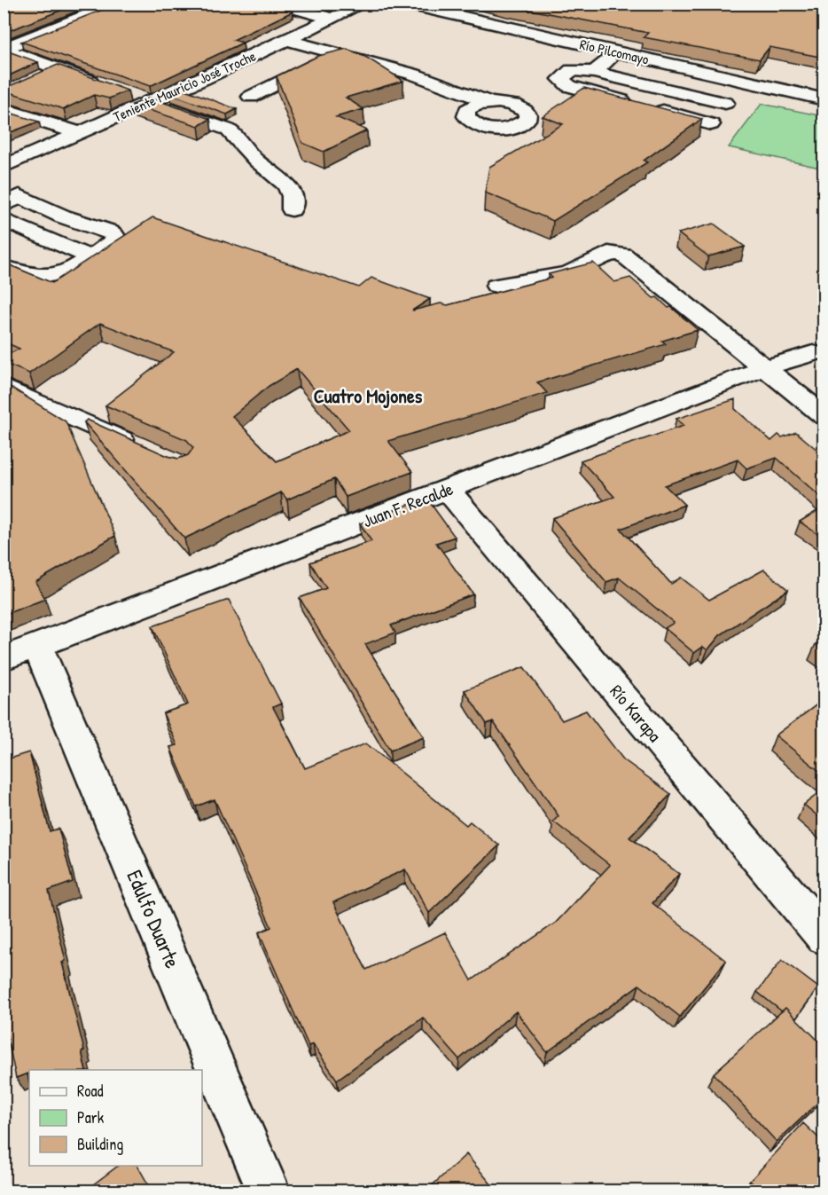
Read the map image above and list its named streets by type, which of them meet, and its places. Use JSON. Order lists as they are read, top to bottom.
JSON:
{
  "streets": {
    "street": [
      "Río Pilcomayo",
      "Teniente Mauricio José Troche",
      "Juan F. Recalde",
      "Río Karapa",
      "Edulfo Duarte"
    ]
  },
  "crossings": [
    ["Juan F. Recalde", "Río Karapa"],
    ["Juan F. Recalde", "Edulfo Duarte"]
  ],
  "districts": ["Cuatro Mojones"],
  "legend": ["Road", "Park", "Building"]
}
